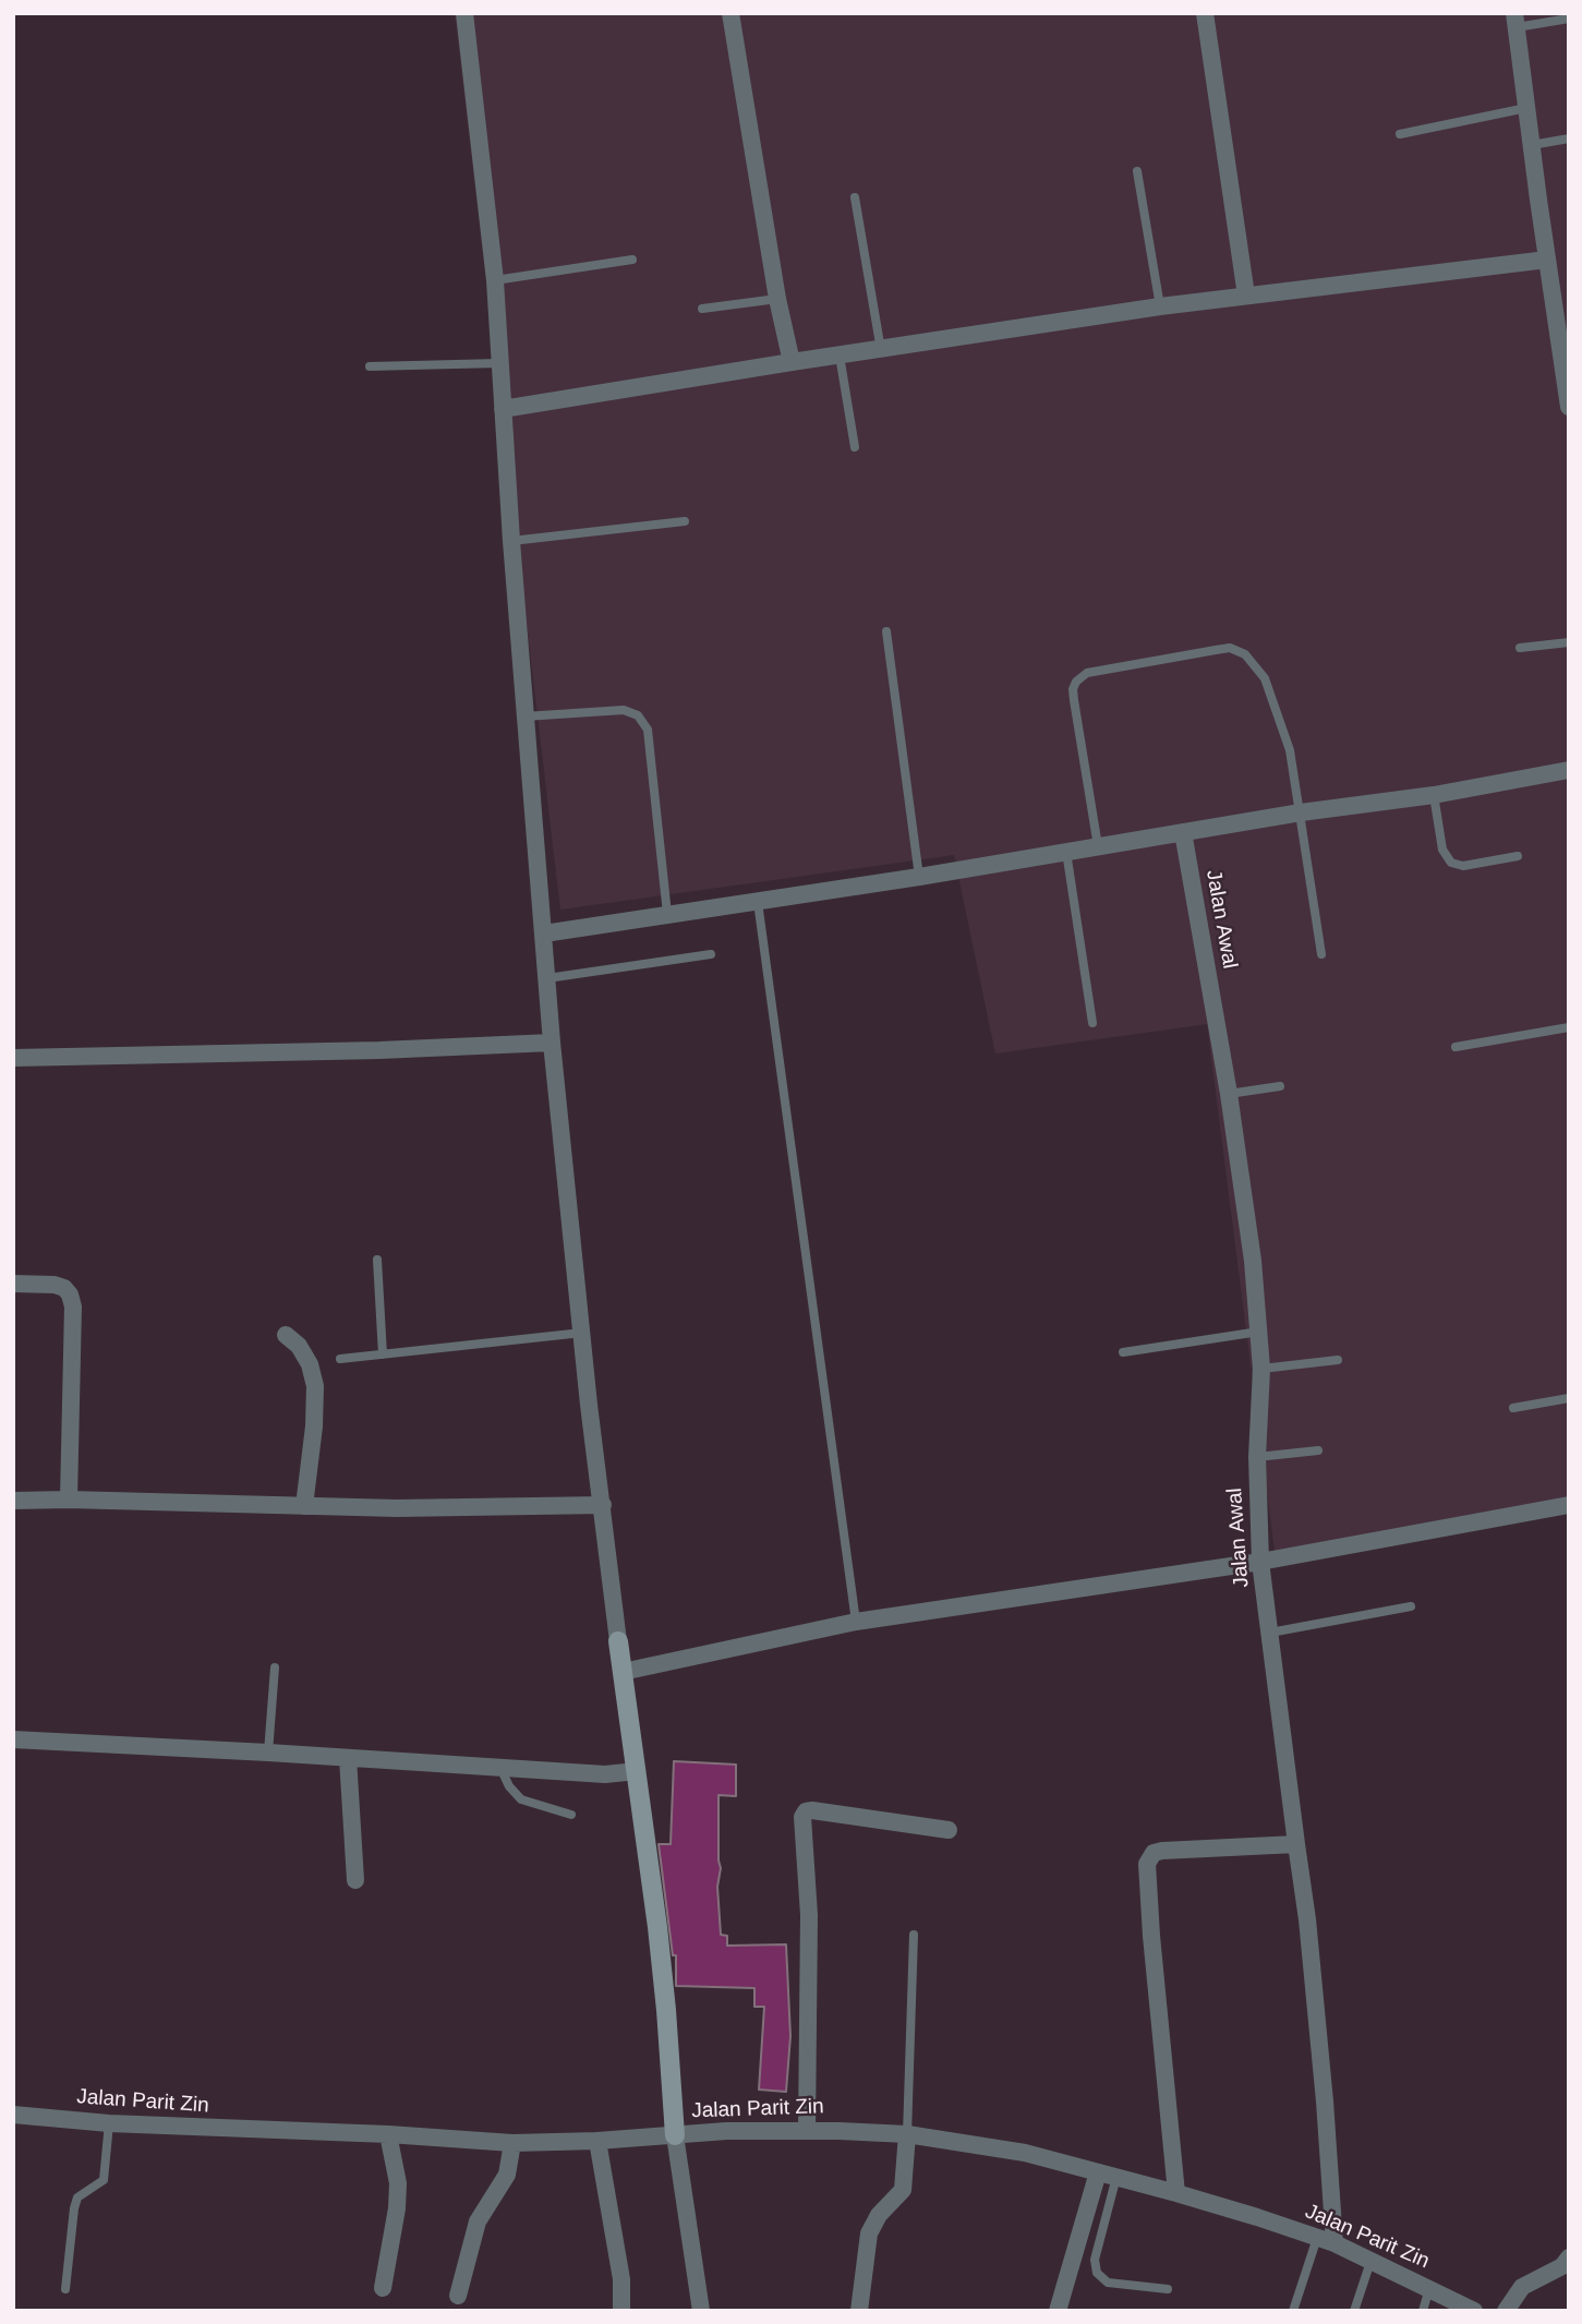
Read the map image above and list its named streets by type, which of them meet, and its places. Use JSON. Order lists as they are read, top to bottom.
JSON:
{
  "streets": {
    "street": ["Jalan Awal", "Jalan Parit Zin"]
  },
  "crossings": [
    ["Jalan Awal", "Jalan Parit Zin"]
  ]
}
